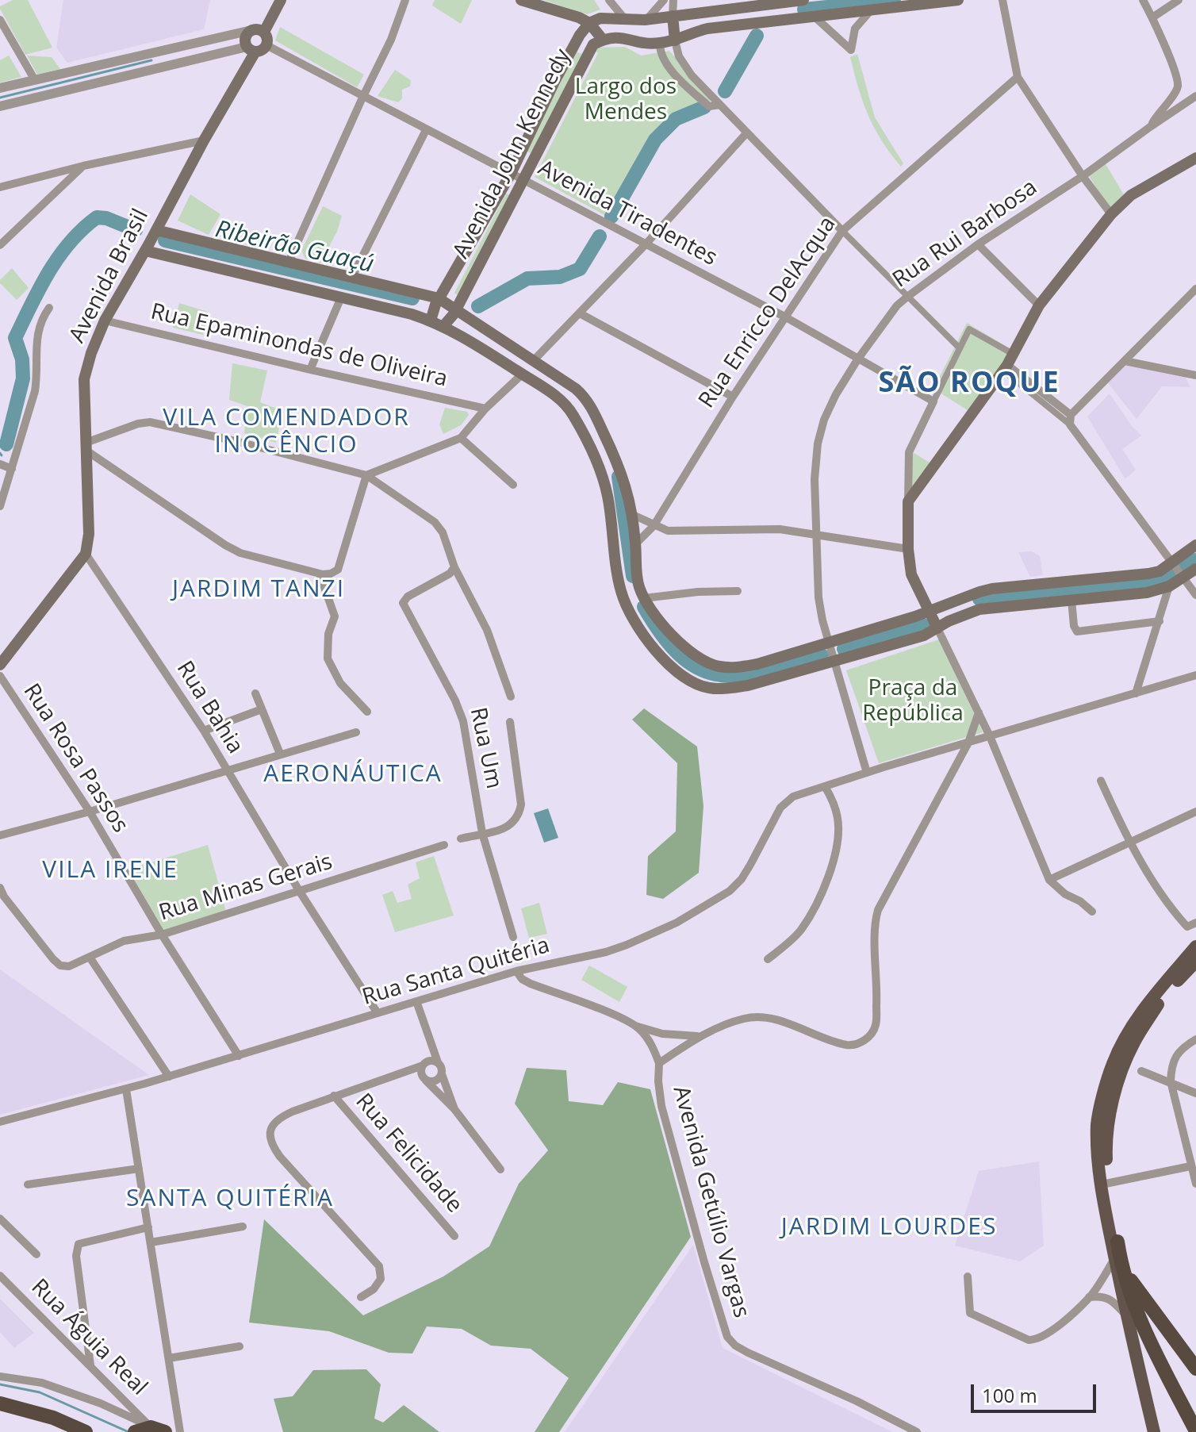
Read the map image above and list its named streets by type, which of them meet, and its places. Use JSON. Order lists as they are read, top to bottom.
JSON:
{
  "streets": {
    "main road": ["Avenida John Kennedy", "Avenida Brasil"],
    "street": [
      "Avenida Tiradentes",
      "Rua Rui Barbosa",
      "Rua Enricco DelAcqua",
      "Rua Epaminondas de Oliveira",
      "Rua Bahia",
      "Rua Um",
      "Rua Rosa Passos",
      "Rua Minas Gerais",
      "Rua Santa Quitéria",
      "Rua Felicidade",
      "Avenida Getúlio Vargas",
      "Rua Águia Real"
    ]
  },
  "crossings": [
    ["Avenida John Kennedy", "Avenida Tiradentes"],
    ["Avenida Tiradentes", "Rua Rui Barbosa"],
    ["Avenida Tiradentes", "Avenida Brasil"],
    ["Avenida Tiradentes", "Rua Enricco DelAcqua"],
    ["Avenida Brasil", "Rua Epaminondas de Oliveira"],
    ["Avenida Brasil", "Rua Bahia"],
    ["Rua Bahia", "Rua Minas Gerais"],
    ["Rua Bahia", "Rua Santa Quitéria"],
    ["Rua Rosa Passos", "Rua Minas Gerais"],
    ["Rua Rosa Passos", "Rua Santa Quitéria"],
    ["Rua Santa Quitéria", "Avenida Getúlio Vargas"]
  ],
  "districts": [
    "SÃO ROQUE",
    "VILA COMENDADOR INOCÊNCIO",
    "JARDIM TANZI",
    "AERONÁUTICA",
    "VILA IRENE",
    "SANTA QUITÉRIA",
    "JARDIM LOURDES"
  ],
  "water": ["Ribeirão Guaçú"],
  "parks": ["Largo dos Mendes", "Praça da República"],
  "scale_bar": "100 m"
}
